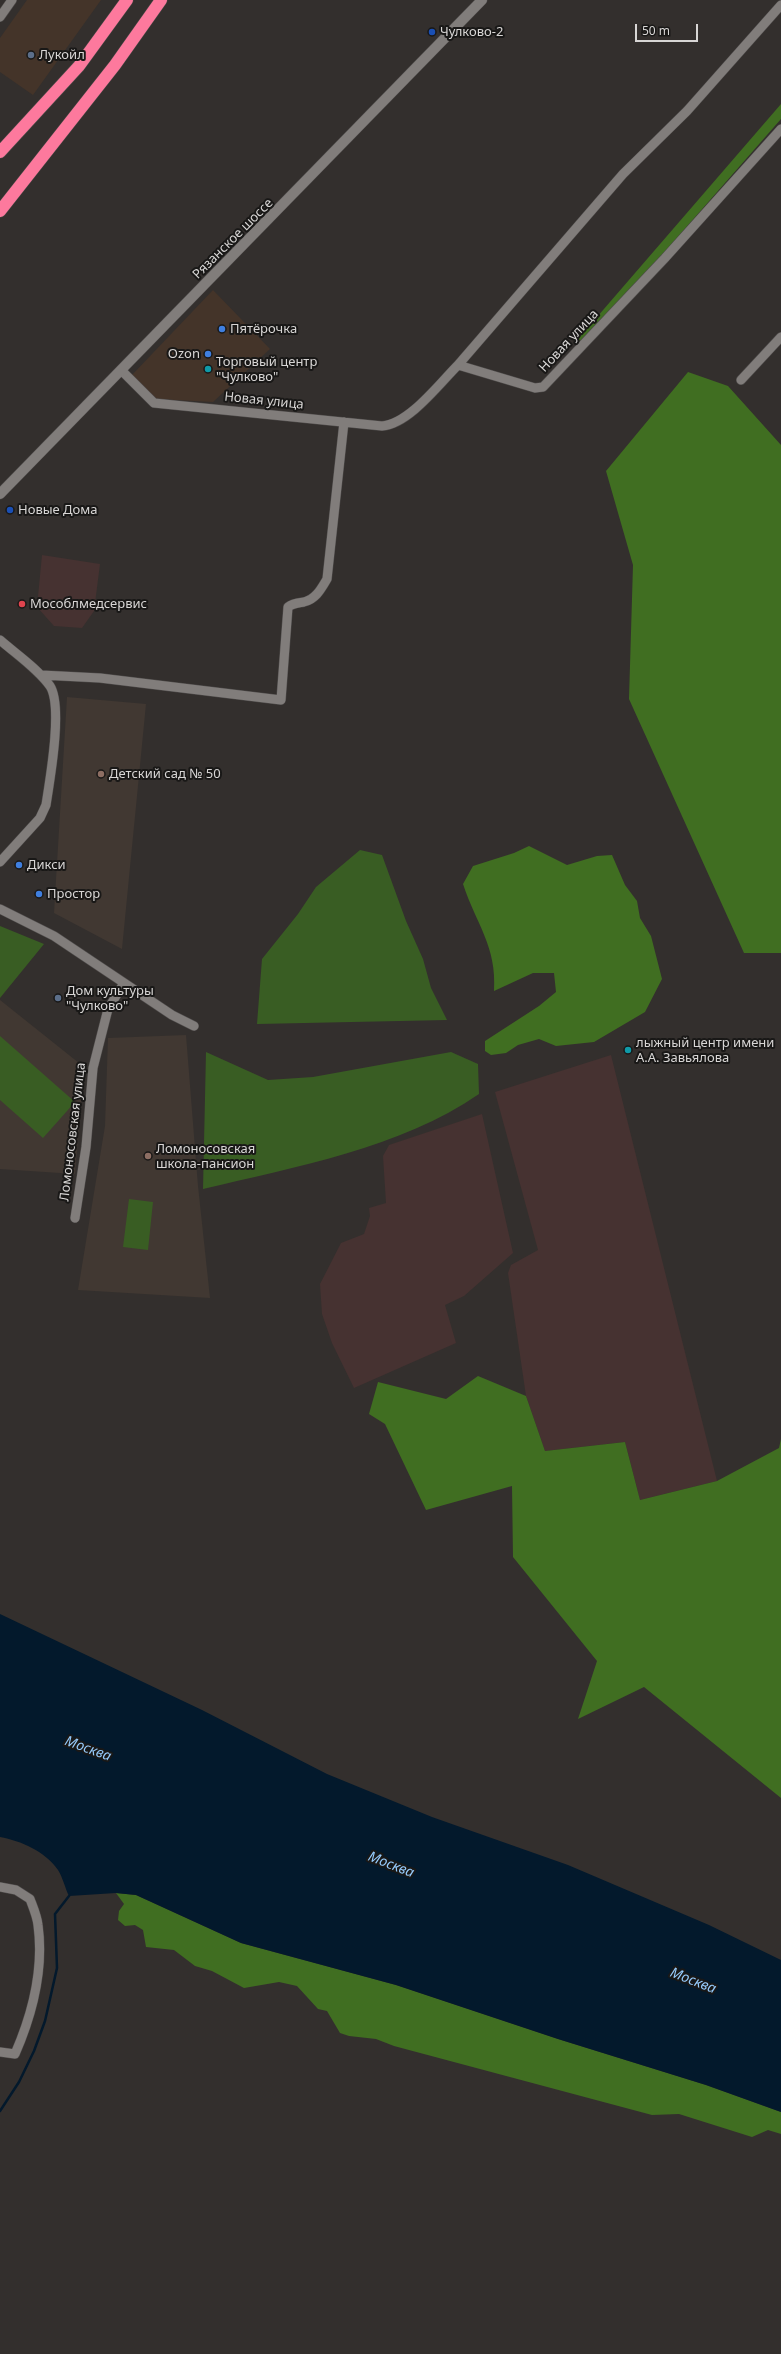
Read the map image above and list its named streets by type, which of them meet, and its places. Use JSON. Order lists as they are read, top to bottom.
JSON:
{
  "streets": {
    "main road": ["Рязанское шоссе"],
    "street": ["Новая улица", "Ломоносовская улица"]
  },
  "crossings": [
    ["Рязанское шоссе", "Новая улица"]
  ],
  "water": ["Москва"],
  "places": [
    "Чулково-2",
    "Лукойл",
    "Пятёрочка",
    "Ozon",
    "Торговый центр \"Чулково\"",
    "Новые Дома",
    "Мособлмедсервис",
    "Детский сад № 50",
    "Дикси",
    "Простор",
    "Дом культуры \"Чулково\"",
    "лыжный центр имени А.А. Завьялова",
    "Ломоносовская школа-пансион"
  ],
  "scale_bar": "50 m"
}
